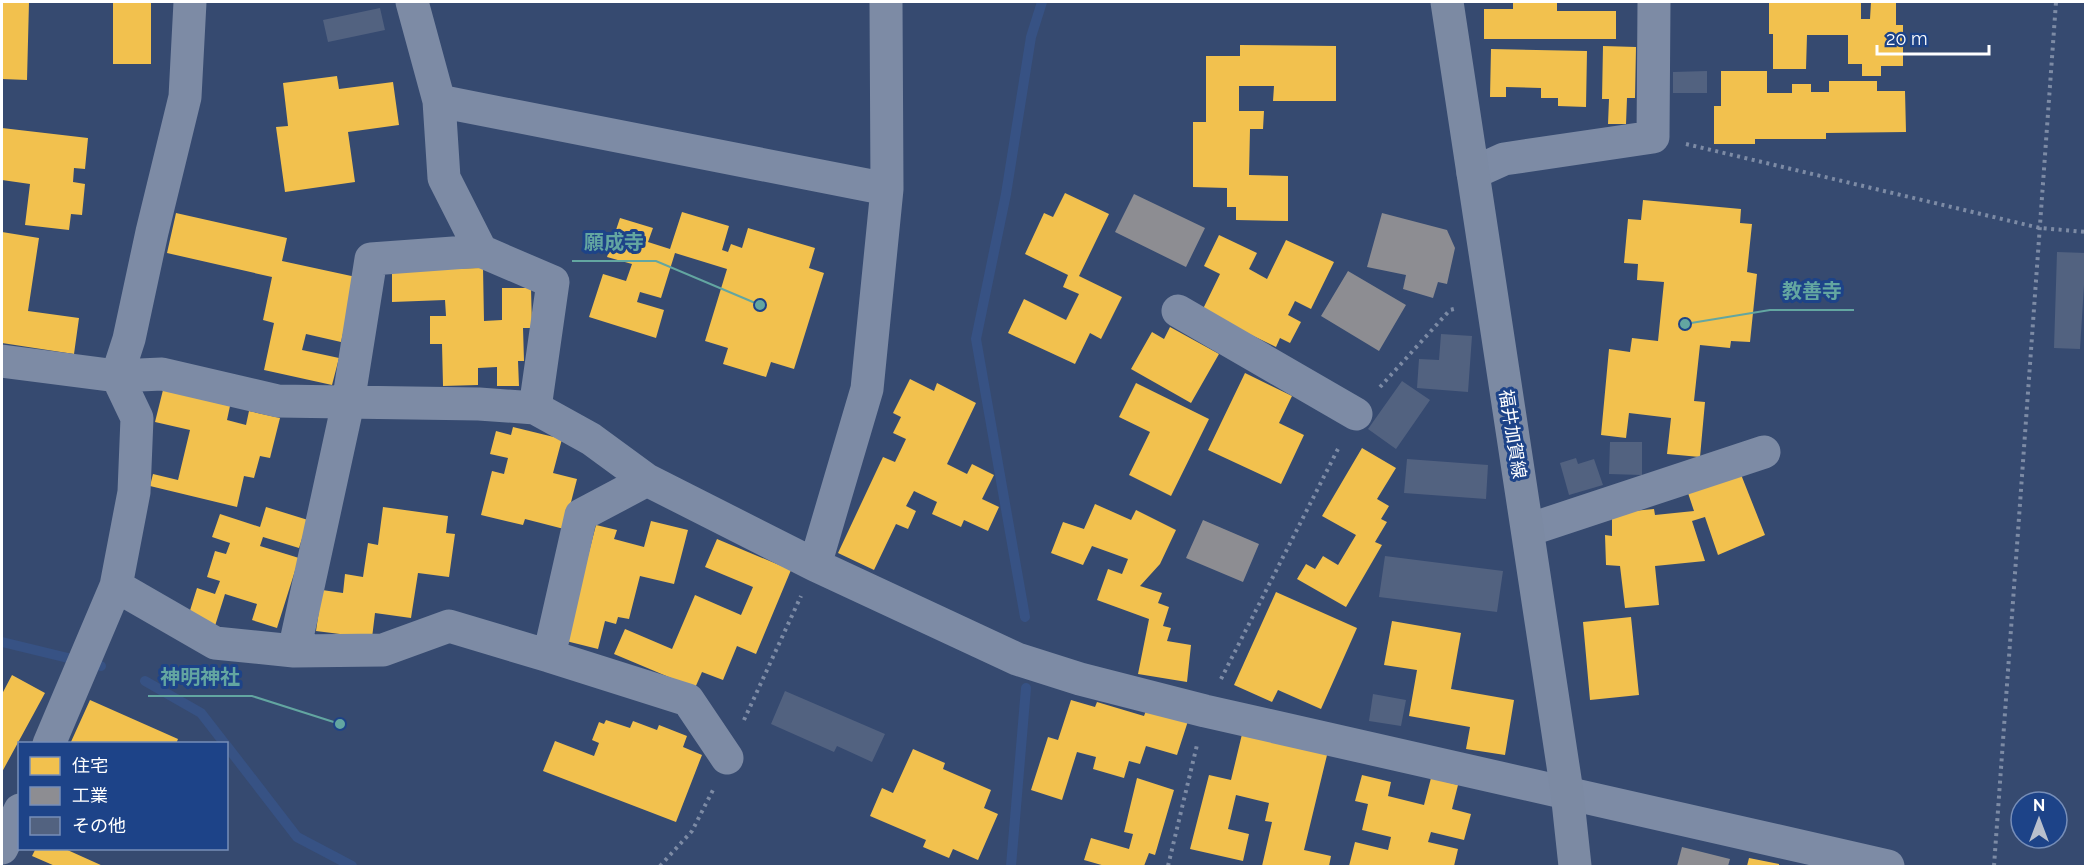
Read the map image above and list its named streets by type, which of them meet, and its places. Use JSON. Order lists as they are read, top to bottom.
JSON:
{
  "streets": {
    "main road": ["福井加賀線"]
  },
  "places": ["願成寺", "教善寺", "神明神社"],
  "legend": ["住宅", "工業", "その他"],
  "scale_bar": "20 m",
  "north": "top"
}
